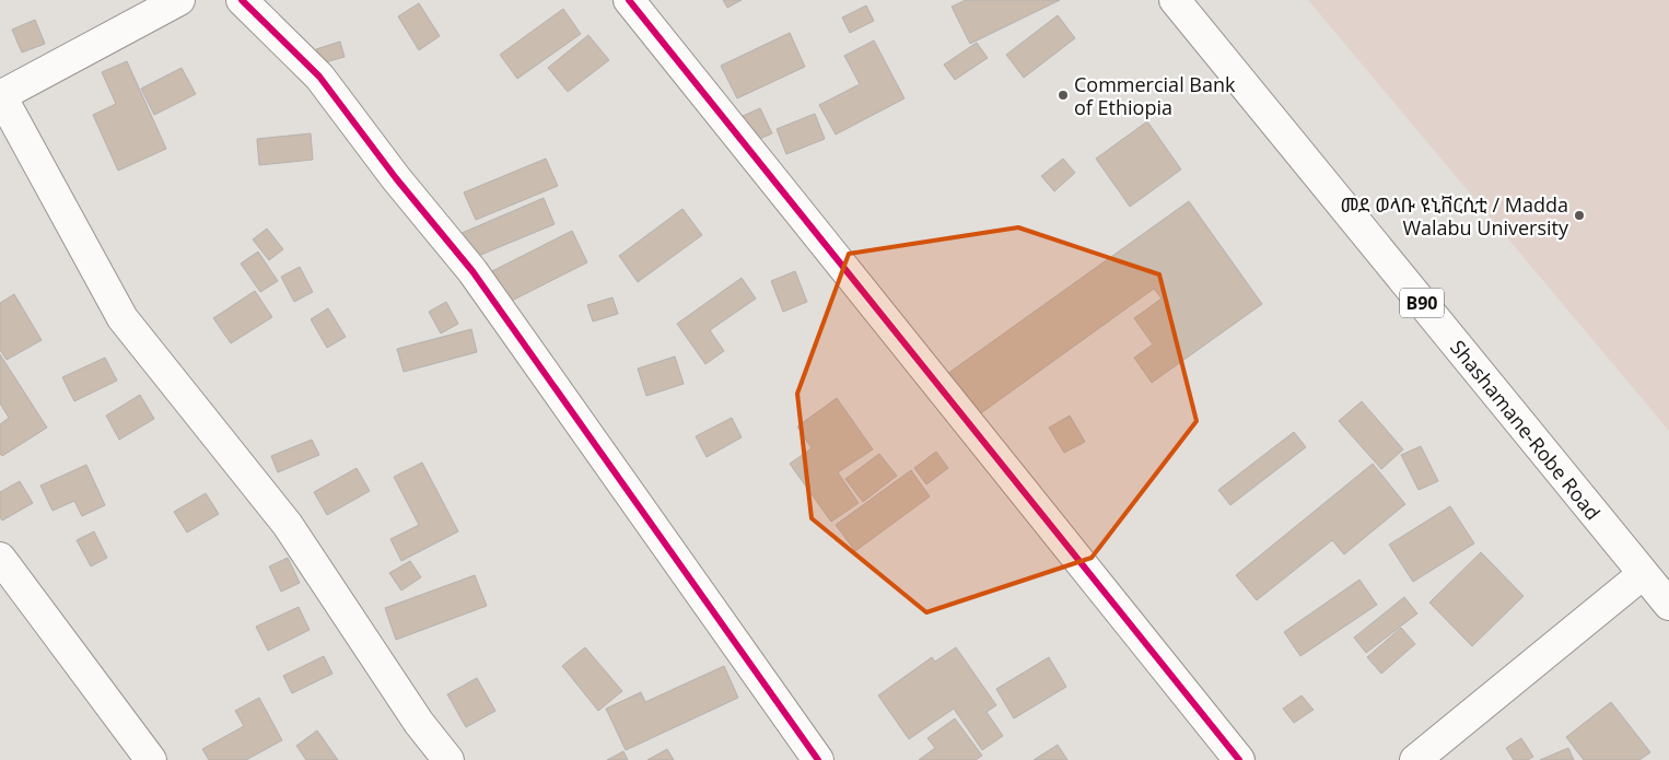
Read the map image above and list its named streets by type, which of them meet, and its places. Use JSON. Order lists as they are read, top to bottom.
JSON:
{
  "streets": {
    "street": ["B90", "Shashamane-Robe Road"]
  },
  "places": ["Commercial Bank of Ethiopia", "መደ ወላቡ ዩኒቨርሲቲ / Madda Walabu University"]
}
